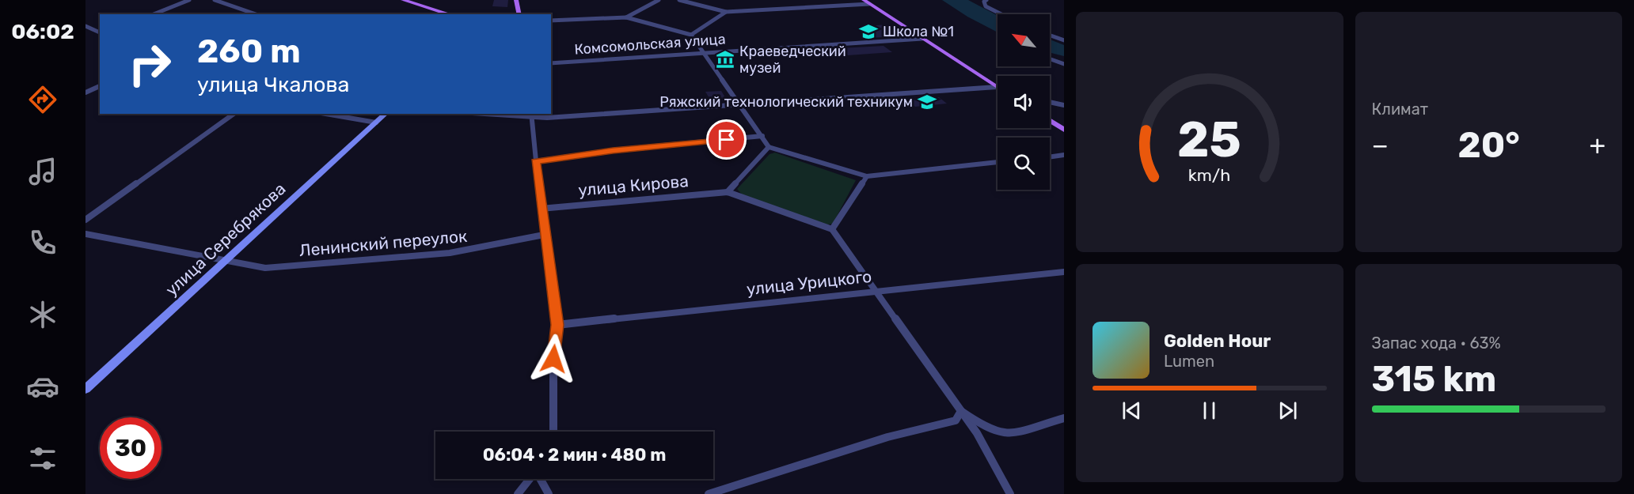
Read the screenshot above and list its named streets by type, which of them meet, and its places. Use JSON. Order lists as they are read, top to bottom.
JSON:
{
  "streets": {
    "main road": ["улица Серебрякова"],
    "street": [
      "Комсомольская улица",
      "улица Кирова",
      "Ленинский переулок",
      "улица Урицкого"
    ]
  },
  "crossings": [
    ["улица Серебрякова", "Ленинский переулок"]
  ],
  "places": {
    "school or university": ["Школа №1", "Ряжский технологический техникум"],
    "museum": ["Краеведческий музей"]
  },
  "north": "top left",
  "page": {
    "tabs": "06:02",
    "tile": [
      "Климат",
      ["Запас хода · 63%", "315 km"]
    ],
    "turn": ["260 m", "улица Чкалова"],
    "heat": ["−", "20°", "+"],
    "song": ["Golden Hour", "Lumen"],
    "limit": "30",
    "trip": "06:04 · 2 мин · 480 m",
    "gauge": ["25", "km/h"]
  }
}
